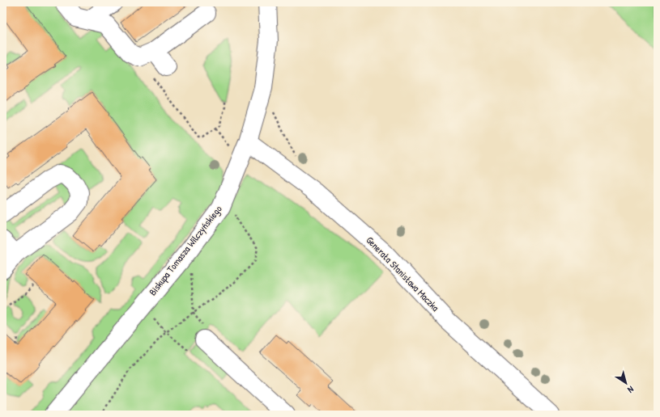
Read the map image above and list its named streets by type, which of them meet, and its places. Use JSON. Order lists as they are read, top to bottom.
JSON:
{
  "streets": {
    "street": ["Biskupa Tomasza Wilczyńskiego", "Generała Stanisława Maczka"]
  },
  "crossings": [
    ["Biskupa Tomasza Wilczyńskiego", "Generała Stanisława Maczka"]
  ],
  "north": "bottom right"
}
